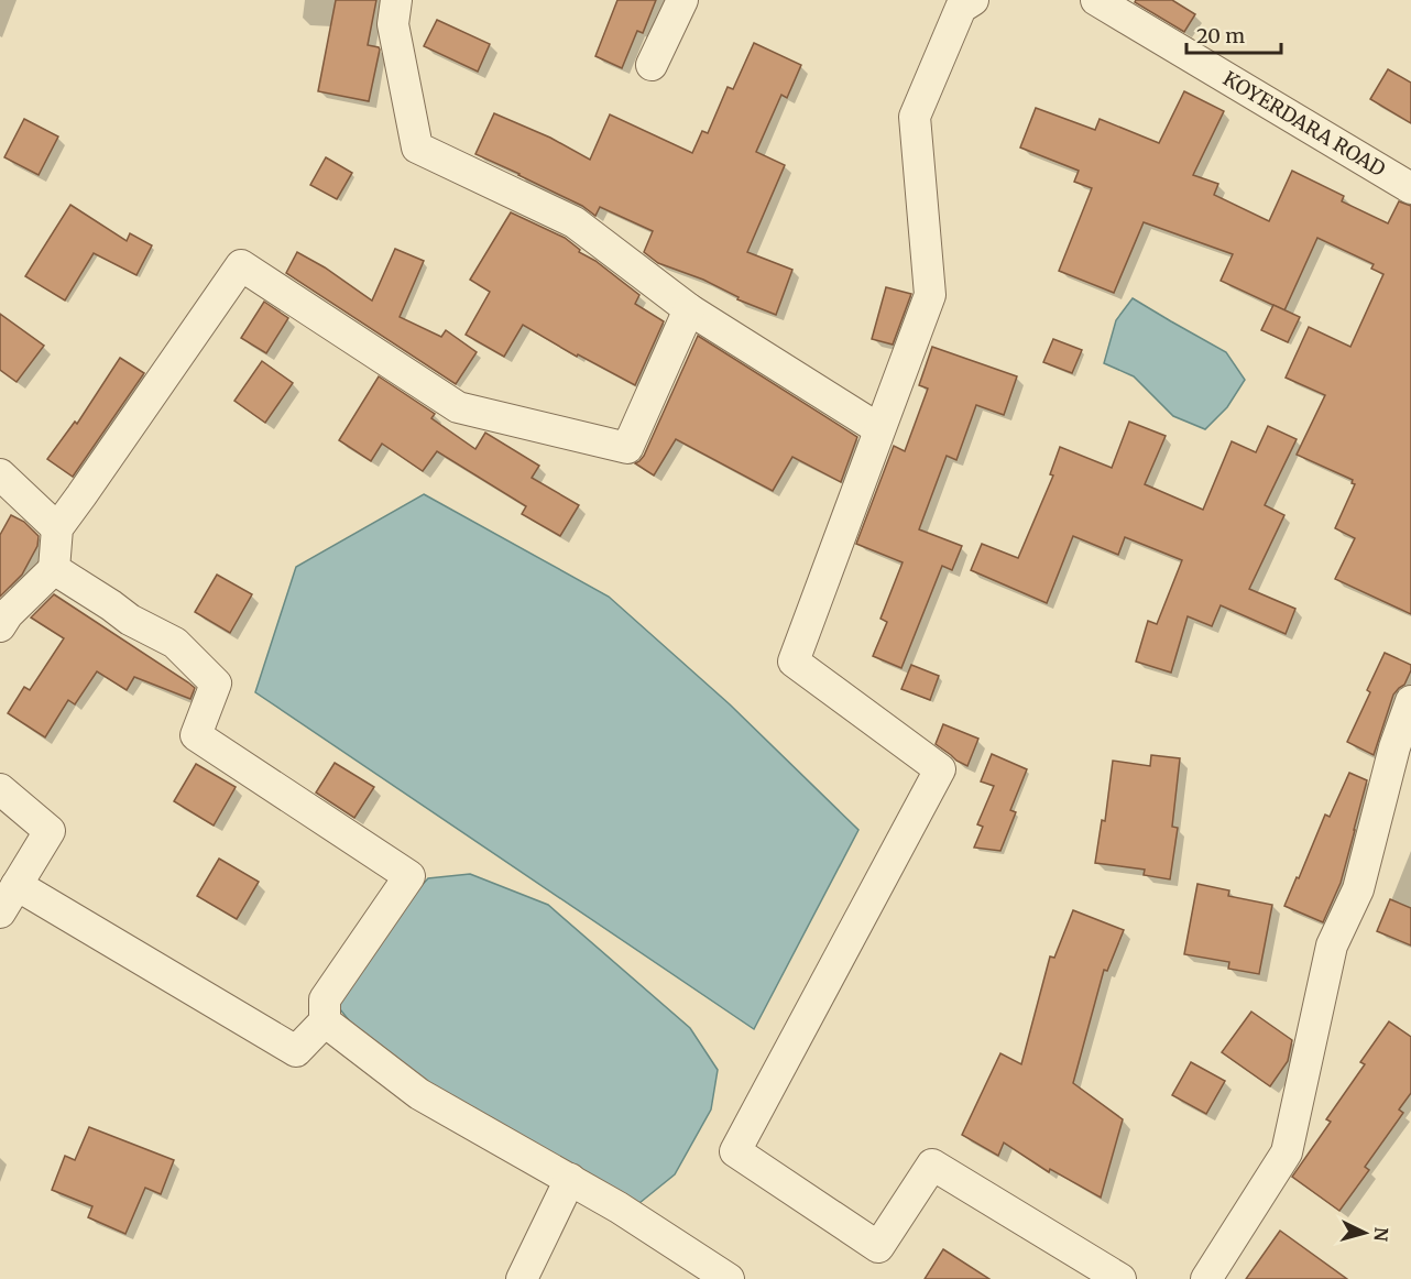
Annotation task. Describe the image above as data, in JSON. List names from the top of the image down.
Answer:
{
  "streets": {
    "street": ["KOYERDARA ROAD"]
  },
  "scale_bar": "20 m",
  "north": "right"
}
